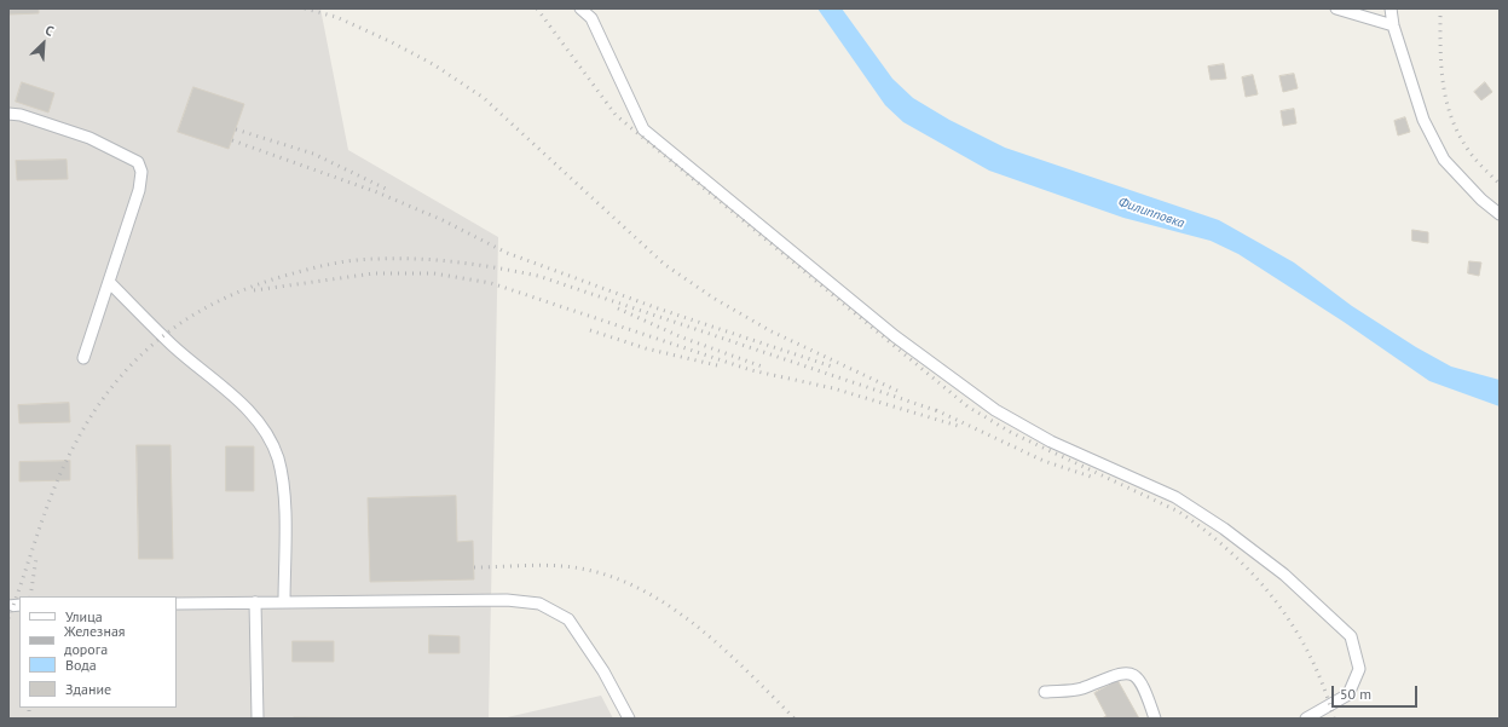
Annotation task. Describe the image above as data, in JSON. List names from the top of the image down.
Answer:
{
  "water": ["Филипповка"],
  "legend": [
    "Улица",
    "Железная дорога",
    "Вода",
    "Здание"
  ],
  "scale_bar": "50 m",
  "north": "top right"
}
